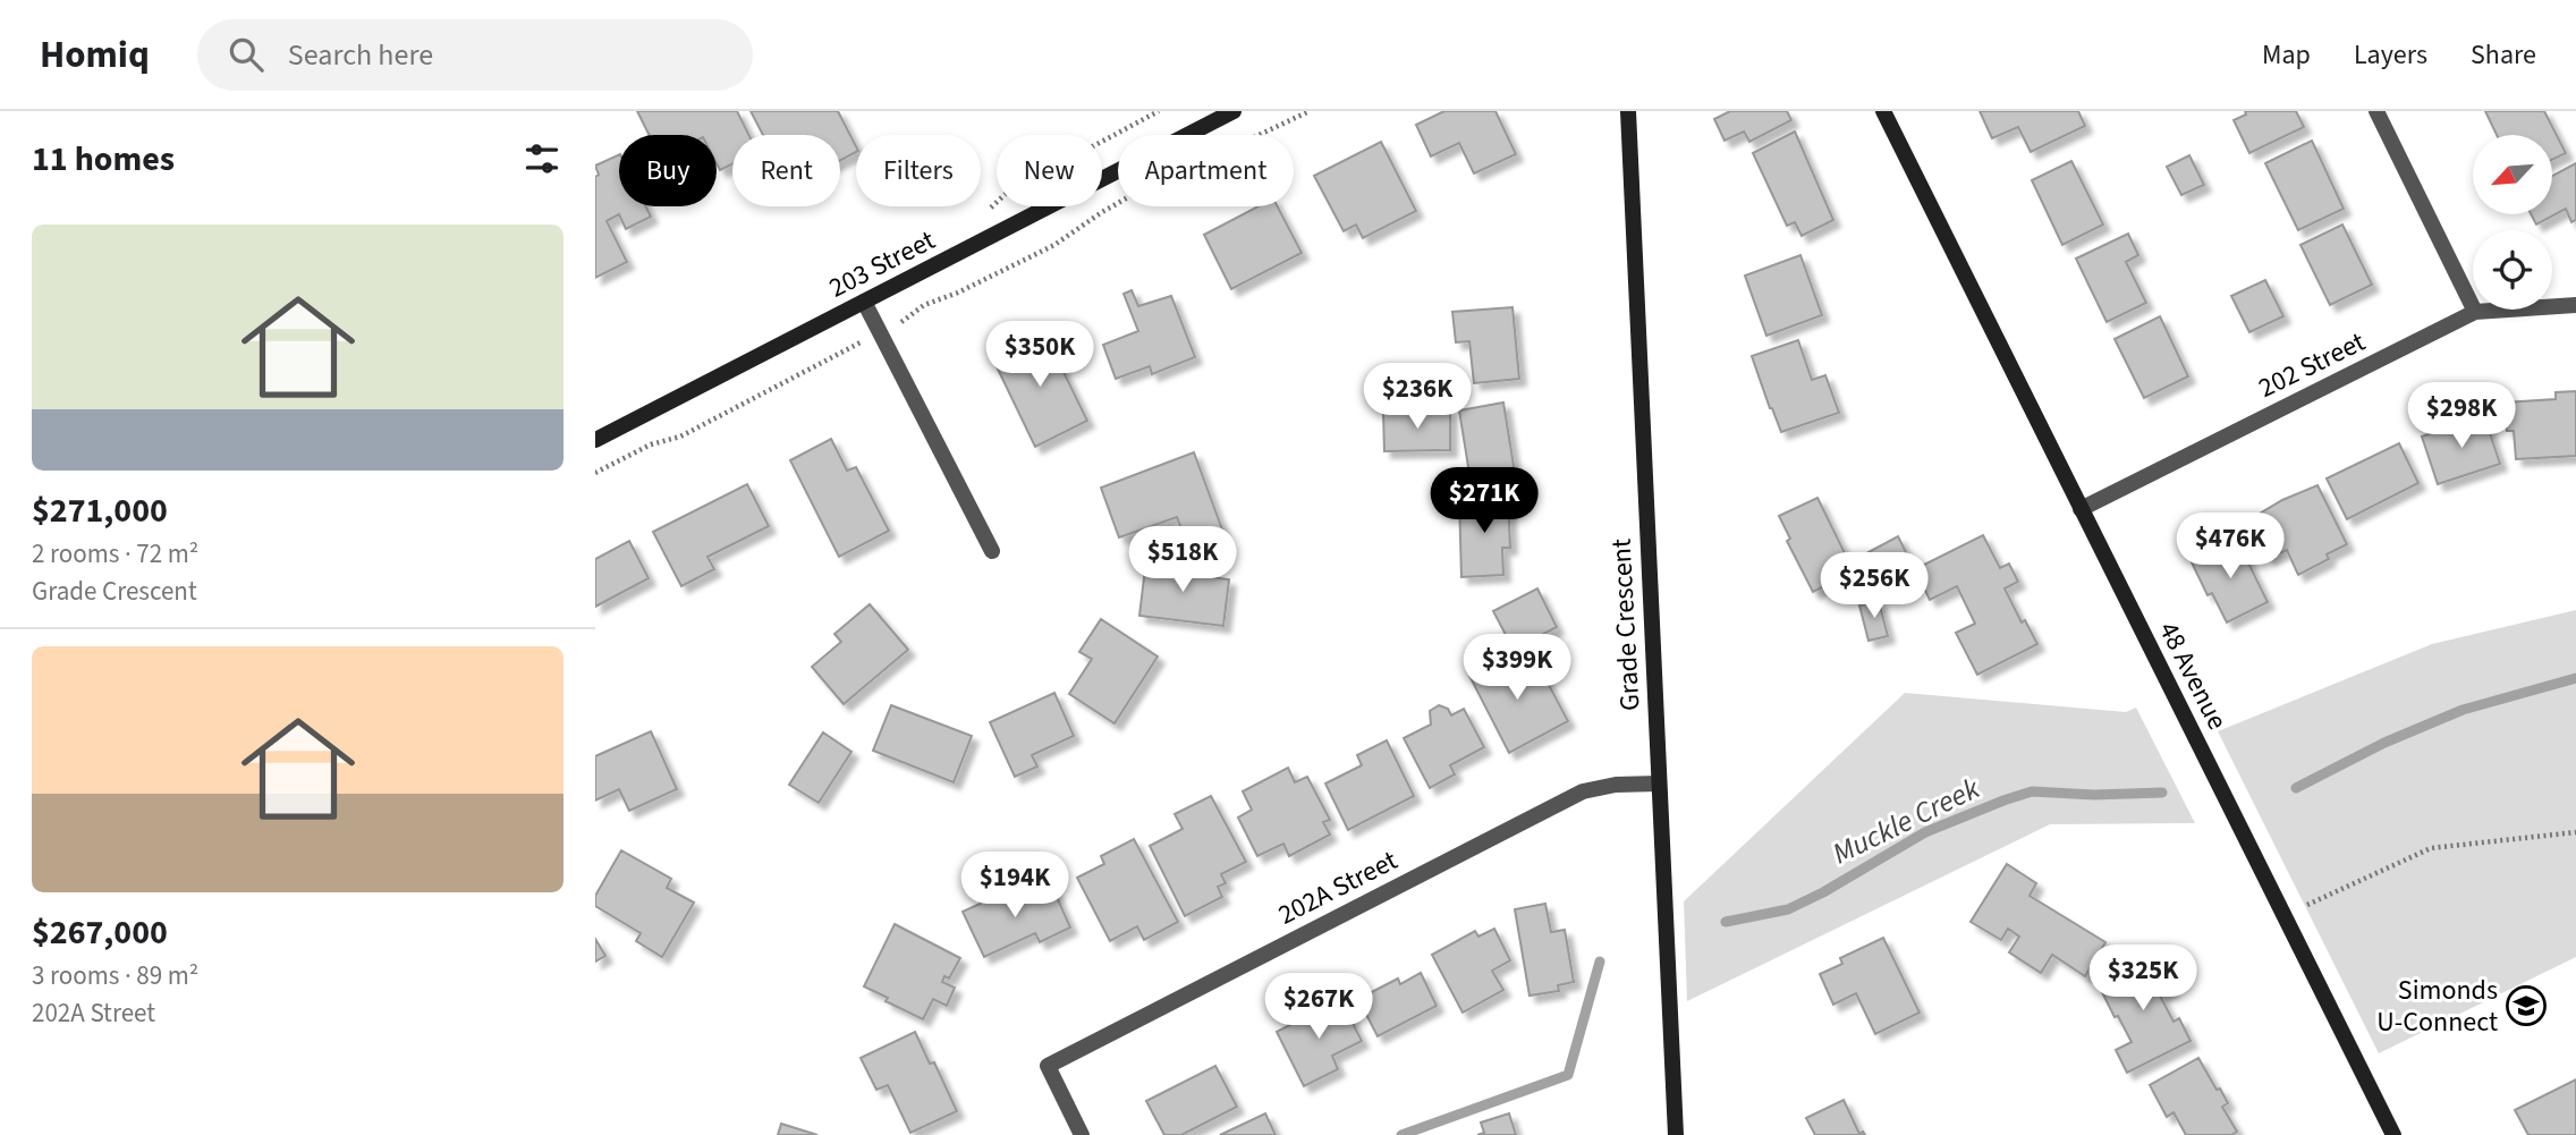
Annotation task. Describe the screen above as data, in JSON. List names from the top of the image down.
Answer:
{
  "streets": {
    "street": [
      "203 Street",
      "202 Street",
      "Grade Crescent",
      "48 Avenue",
      "202A Street"
    ]
  },
  "crossings": [
    ["202 Street", "48 Avenue"],
    ["Grade Crescent", "202A Street"]
  ],
  "water": ["Muckle Creek"],
  "places": {
    "school or university": ["Simonds U-Connect"]
  },
  "north": "bottom left",
  "page": {
    "header": "Homiq",
    "search": "Search here",
    "nav": ["Map", "Layers", "Share"],
    "heading": "11 homes",
    "chip": [
      "Buy",
      "Rent",
      "Filters",
      "New",
      "Apartment"
    ],
    "list": [
      {
        "name": "$271,000",
        "note": "2 rooms · 72 m² · Grade Crescent"
      },
      {
        "name": "$267,000",
        "note": "3 rooms · 89 m² · 202A Street"
      }
    ],
    "price": [
      "$350K",
      "$236K",
      "$298K",
      "$271K",
      "$476K",
      "$518K",
      "$256K",
      "$399K",
      "$194K",
      "$325K",
      "$267K"
    ]
  }
}
